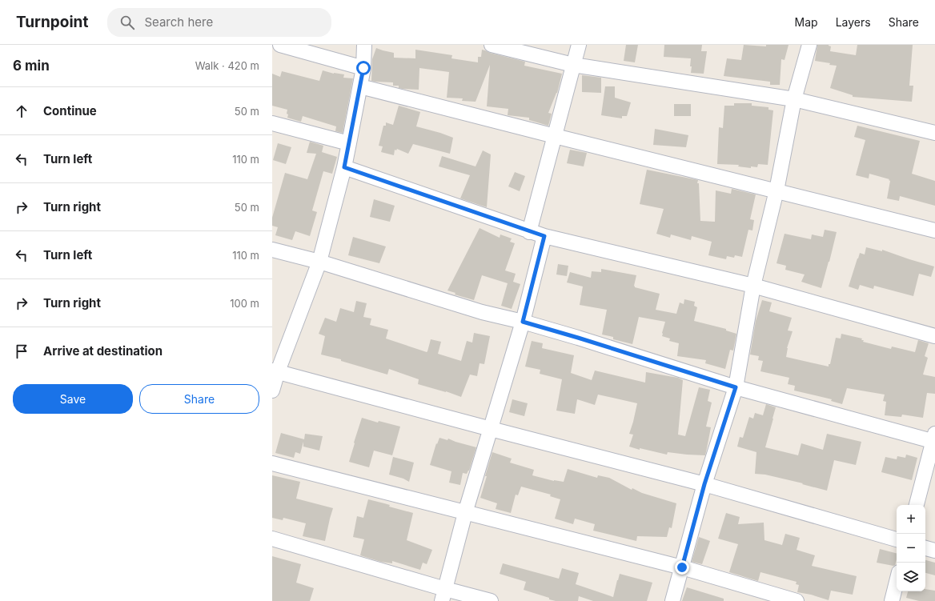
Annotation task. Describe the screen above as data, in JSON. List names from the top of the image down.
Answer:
{
  "page": {
    "header": "Turnpoint",
    "search": "Search here",
    "nav": ["Map", "Layers", "Share"],
    "heading": ["6 min", "Walk · 420 m"],
    "list": [
      ["Continue", "50 m"],
      ["Turn left", "110 m"],
      ["Turn right", "50 m"],
      ["Turn left", "110 m"],
      ["Turn right", "100 m"],
      "Arrive at destination"
    ],
    "buttons": ["Save", "Share"],
    "map_buttons": ["+", "−"]
  }
}
